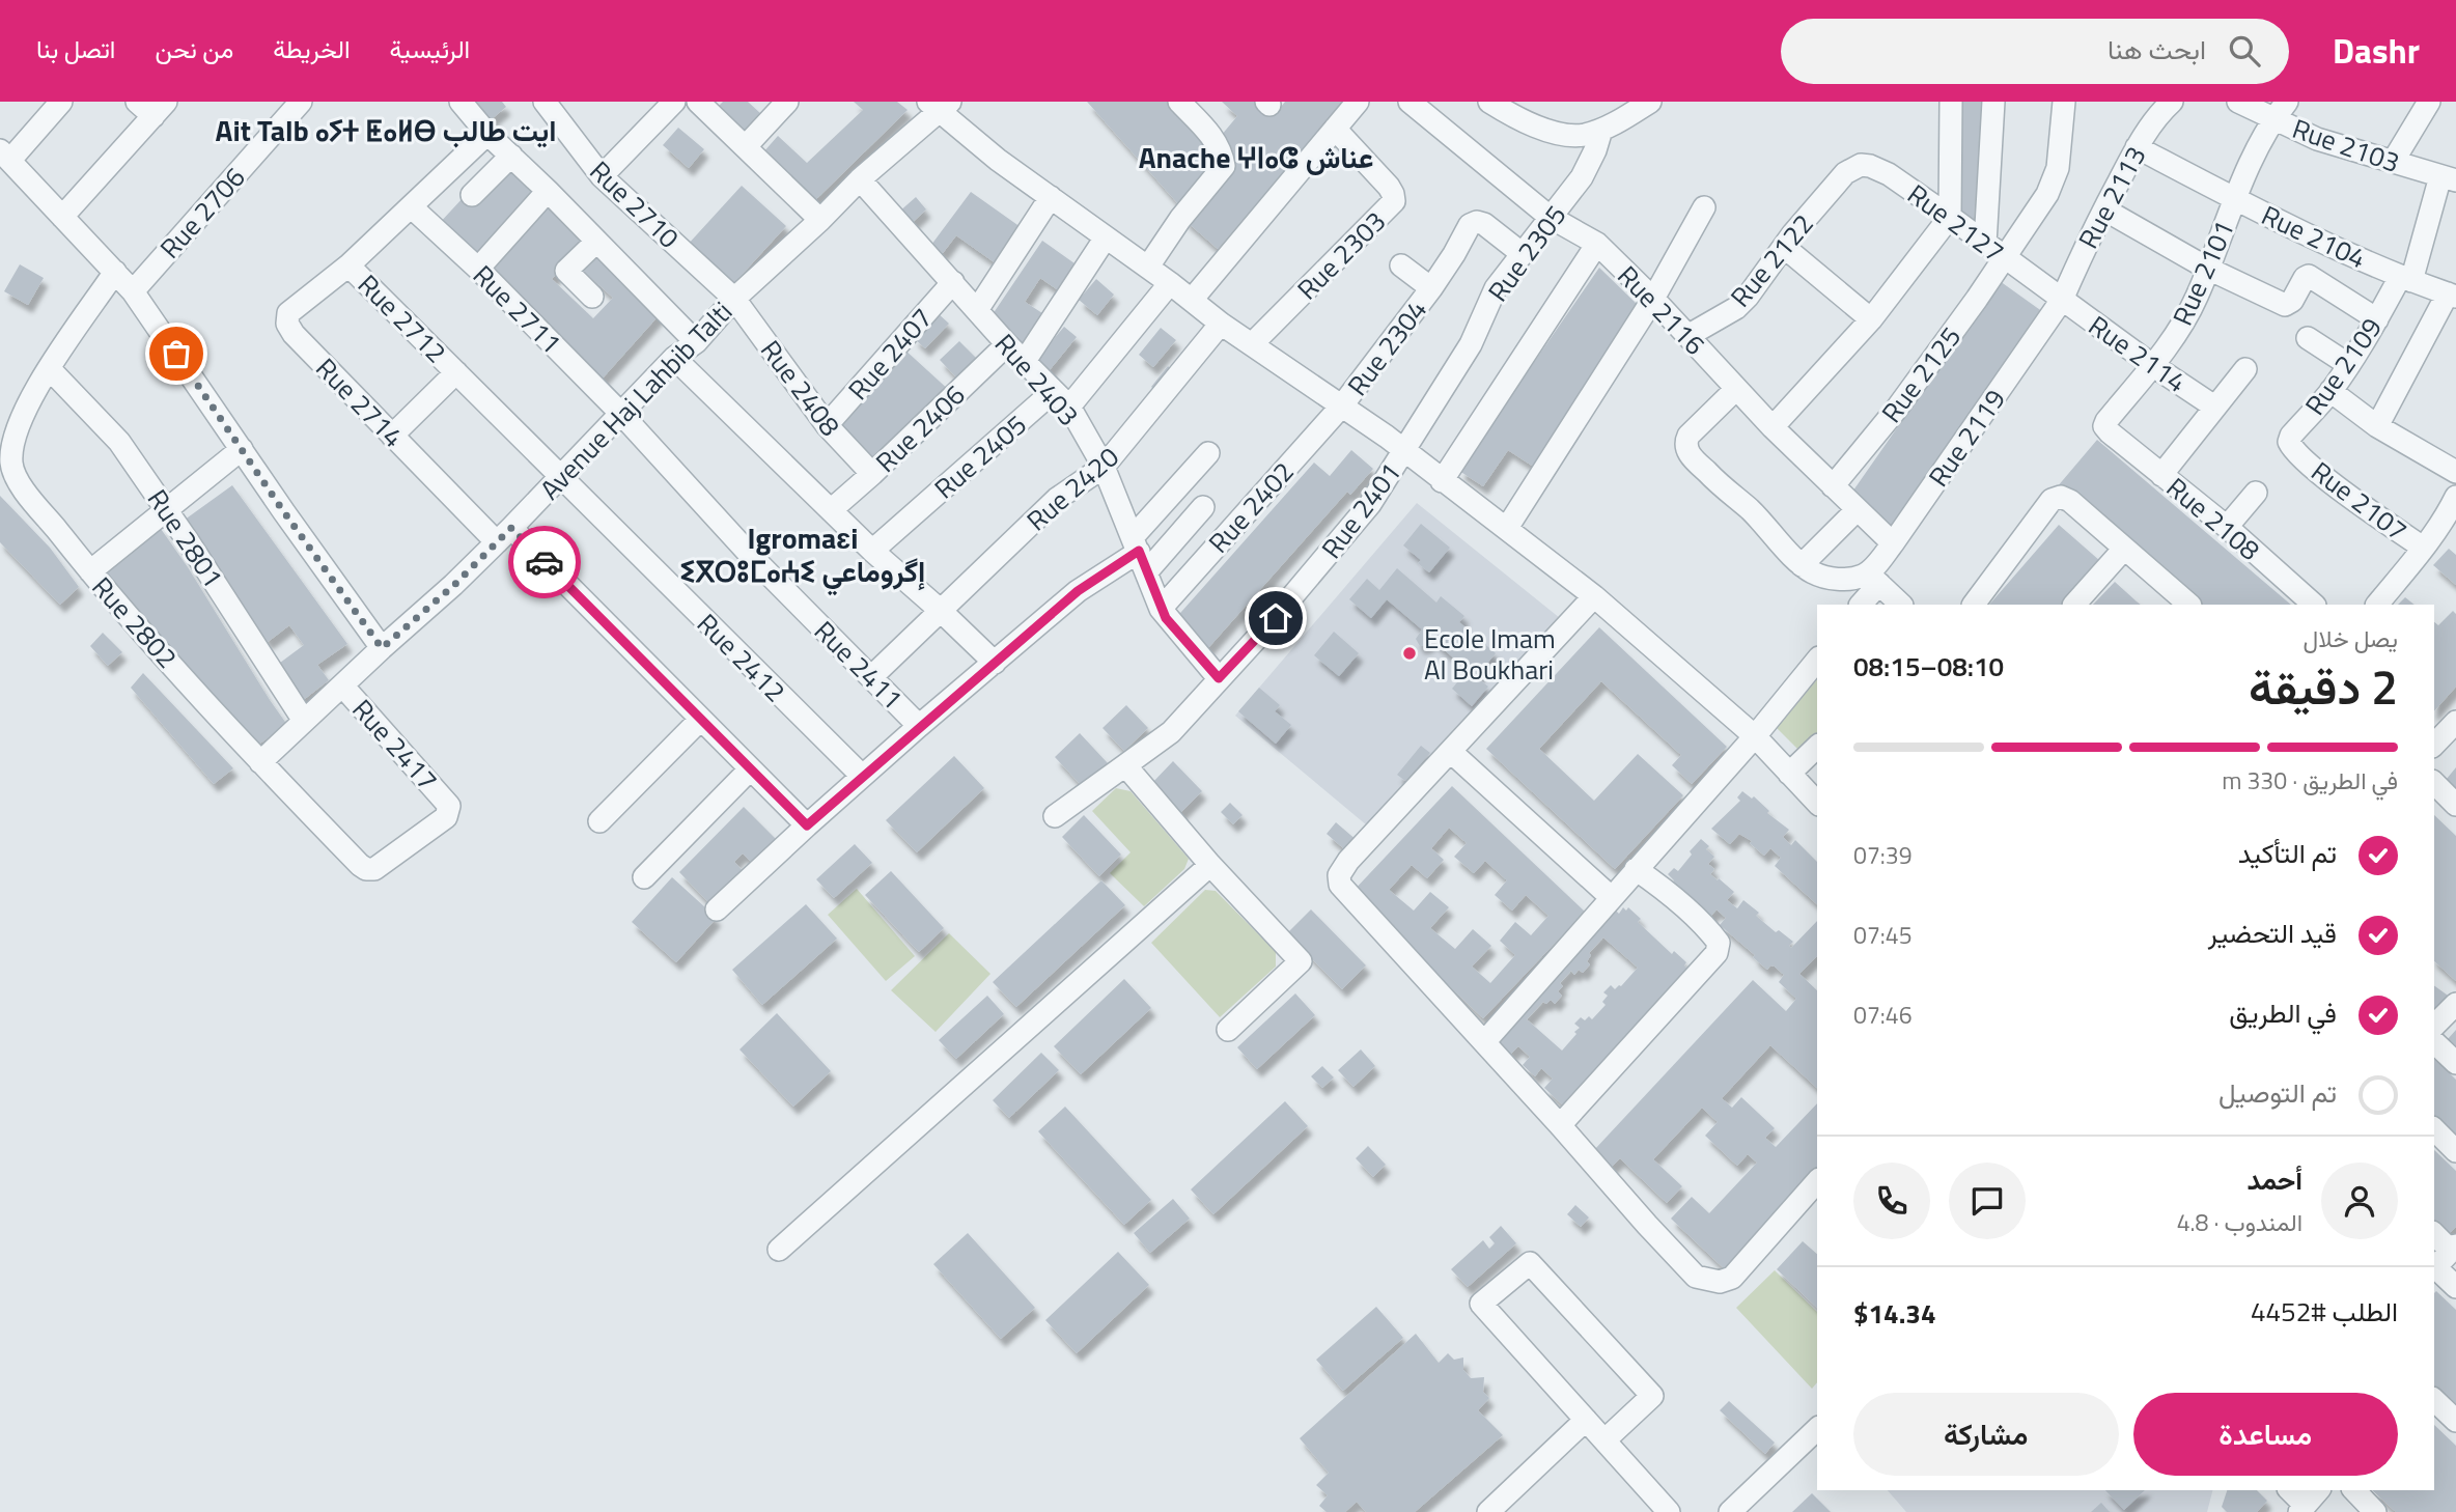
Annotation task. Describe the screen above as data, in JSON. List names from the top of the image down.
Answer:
{
  "streets": {
    "street": [
      "Rue 2103",
      "Rue 2113",
      "Rue 2710",
      "Rue 2706",
      "Rue 2127",
      "Rue 2104",
      "Rue 2305",
      "Rue 2303",
      "Rue 2122",
      "Rue 2101",
      "Rue 2711",
      "Rue 2116",
      "Rue 2712",
      "Rue 2304",
      "Rue 2407",
      "Rue 2114",
      "Rue 2109",
      "Rue 2125",
      "Rue 2403",
      "Rue 2408",
      "Avenue Haj Lahbib Talti",
      "Rue 2714",
      "Rue 2406",
      "Rue 2119",
      "Rue 2405",
      "Rue 2420",
      "Rue 2107",
      "Rue 2402",
      "Rue 2401",
      "Rue 2108",
      "Rue 2801",
      "Rue 2802",
      "Rue 2412",
      "Rue 2411",
      "Rue 2417"
    ]
  },
  "crossings": [
    ["Rue 2103", "Rue 2101"],
    ["Rue 2103", "Rue 2109"],
    ["Rue 2113", "Rue 2127"],
    ["Rue 2113", "Rue 2104"],
    ["Rue 2113", "Rue 2114"],
    ["Rue 2113", "Rue 2119"],
    ["Rue 2710", "Rue 2408"],
    ["Rue 2710", "Avenue Haj Lahbib Talti"],
    ["Rue 2127", "Rue 2122"],
    ["Rue 2127", "Rue 2114"],
    ["Rue 2127", "Rue 2125"],
    ["Rue 2127", "Rue 2119"],
    ["Rue 2104", "Rue 2101"],
    ["Rue 2104", "Rue 2109"],
    ["Rue 2305", "Rue 2116"],
    ["Rue 2305", "Rue 2304"],
    ["Rue 2305", "Rue 2401"],
    ["Rue 2122", "Rue 2116"],
    ["Rue 2101", "Rue 2114"],
    ["Rue 2101", "Rue 2108"],
    ["Rue 2711", "Rue 2712"],
    ["Rue 2711", "Avenue Haj Lahbib Talti"],
    ["Rue 2711", "Rue 2411"],
    ["Rue 2116", "Rue 2125"],
    ["Rue 2116", "Rue 2119"],
    ["Rue 2712", "Avenue Haj Lahbib Talti"],
    ["Rue 2712", "Rue 2714"],
    ["Rue 2712", "Rue 2412"],
    ["Rue 2304", "Rue 2402"],
    ["Rue 2407", "Rue 2403"],
    ["Rue 2407", "Rue 2408"],
    ["Rue 2114", "Rue 2119"],
    ["Rue 2109", "Rue 2107"],
    ["Rue 2403", "Avenue Haj Lahbib Talti"],
    ["Rue 2403", "Rue 2406"],
    ["Rue 2403", "Rue 2405"],
    ["Rue 2403", "Rue 2420"],
    ["Rue 2403", "Rue 2402"],
    ["Rue 2403", "Rue 2401"],
    ["Rue 2408", "Avenue Haj Lahbib Talti"],
    ["Rue 2408", "Rue 2406"],
    ["Avenue Haj Lahbib Talti", "Rue 2714"],
    ["Avenue Haj Lahbib Talti", "Rue 2801"],
    ["Avenue Haj Lahbib Talti", "Rue 2802"],
    ["Avenue Haj Lahbib Talti", "Rue 2412"],
    ["Avenue Haj Lahbib Talti", "Rue 2411"],
    ["Avenue Haj Lahbib Talti", "Rue 2417"],
    ["Rue 2420", "Rue 2411"],
    ["Rue 2801", "Rue 2802"],
    ["Rue 2802", "Rue 2417"]
  ],
  "districts": ["Ait Talb ⴰⵢⵜ ⵟⴰⵍⴱ ايت طالب", "Anache ⵖⵏⴰⵛ عناش", "Igromaɛi ⵉⴳⵔⵓⵎⴰⵄⵉ إگروماعي"],
  "places": ["Ecole Imam Al Boukhari"],
  "page": {
    "header": "Dashr",
    "search": "ابحث هنا",
    "nav": [
      "الرئيسية",
      "الخريطة",
      "من نحن",
      "اتصل بنا"
    ],
    "heading": ["2 دقيقة", "يصل خلال", "08:10–08:15"],
    "panel": [
      "أحمد",
      "المندوب · 4.8",
      "الطلب #4452",
      "$14.34"
    ],
    "bar": "في الطريق · 330 m",
    "list": [
      ["تم التأكيد", "07:39"],
      ["قيد التحضير", "07:45"],
      ["في الطريق", "07:46"],
      "تم التوصيل"
    ],
    "buttons": ["مساعدة", "مشاركة"]
  }
}
